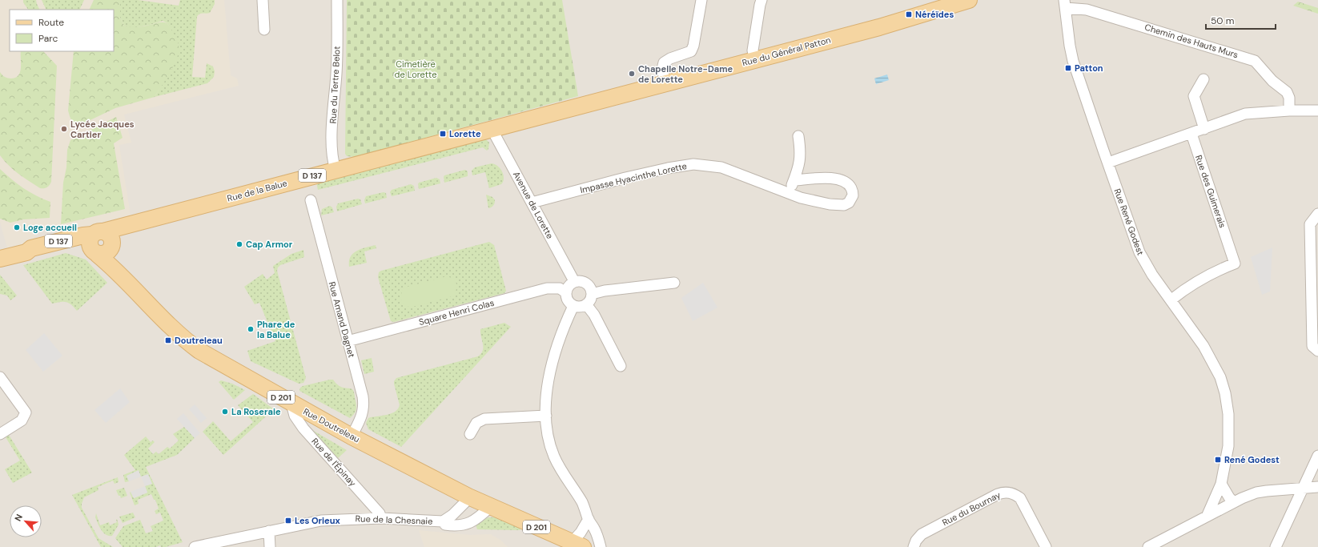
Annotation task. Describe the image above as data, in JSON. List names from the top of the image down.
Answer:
{
  "streets": {
    "main road": [
      "Rue du Général Patton",
      "D 137",
      "Rue de la Balue",
      "D 201",
      "Rue Doutreleau"
    ],
    "street": [
      "Chemin des Hauts Murs",
      "Rue du Tertre Belot",
      "Impasse Hyacinthe Lorette",
      "Rue des Guimerais",
      "Avenue de Lorette",
      "Rue René Godest",
      "Square Henri Colas",
      "Rue Amand Dagnet",
      "Rue de l'Épinay",
      "Rue du Bournay",
      "Rue de la Chesnaie"
    ]
  },
  "crossings": [
    ["Chemin des Hauts Murs", "Rue René Godest"],
    ["Rue du Général Patton", "Rue de la Balue"],
    ["Rue du Général Patton", "Avenue de Lorette"],
    ["Rue du Tertre Belot", "Rue de la Balue"],
    ["Impasse Hyacinthe Lorette", "Avenue de Lorette"],
    ["Rue de la Balue", "Avenue de Lorette"],
    ["Rue de la Balue", "Rue Doutreleau"],
    ["Rue des Guimerais", "Rue René Godest"],
    ["Avenue de Lorette", "Square Henri Colas"],
    ["Square Henri Colas", "Rue Amand Dagnet"],
    ["Rue Amand Dagnet", "Rue Doutreleau"],
    ["D 201", "Rue Doutreleau"],
    ["D 201", "Rue de la Chesnaie"],
    ["Rue Doutreleau", "Rue de l'Épinay"],
    ["Rue Doutreleau", "Rue de la Chesnaie"],
    ["Rue de l'Épinay", "Rue de la Chesnaie"]
  ],
  "parks": ["Cimetière de Lorette"],
  "places": {
    "transit": [
      "Néréïdes",
      "Patton",
      "Lorette",
      "Doutreleau",
      "René Godest",
      "Les Orieux"
    ],
    "other": [
      "Chapelle Notre-Dame de Lorette",
      "Lycée Jacques Cartier",
      "Loge accueil",
      "Cap Armor",
      "Phare de la Balue",
      "La Roseraie"
    ]
  },
  "legend": ["Route", "Parc"],
  "scale_bar": "50 m",
  "north": "top left"
}
